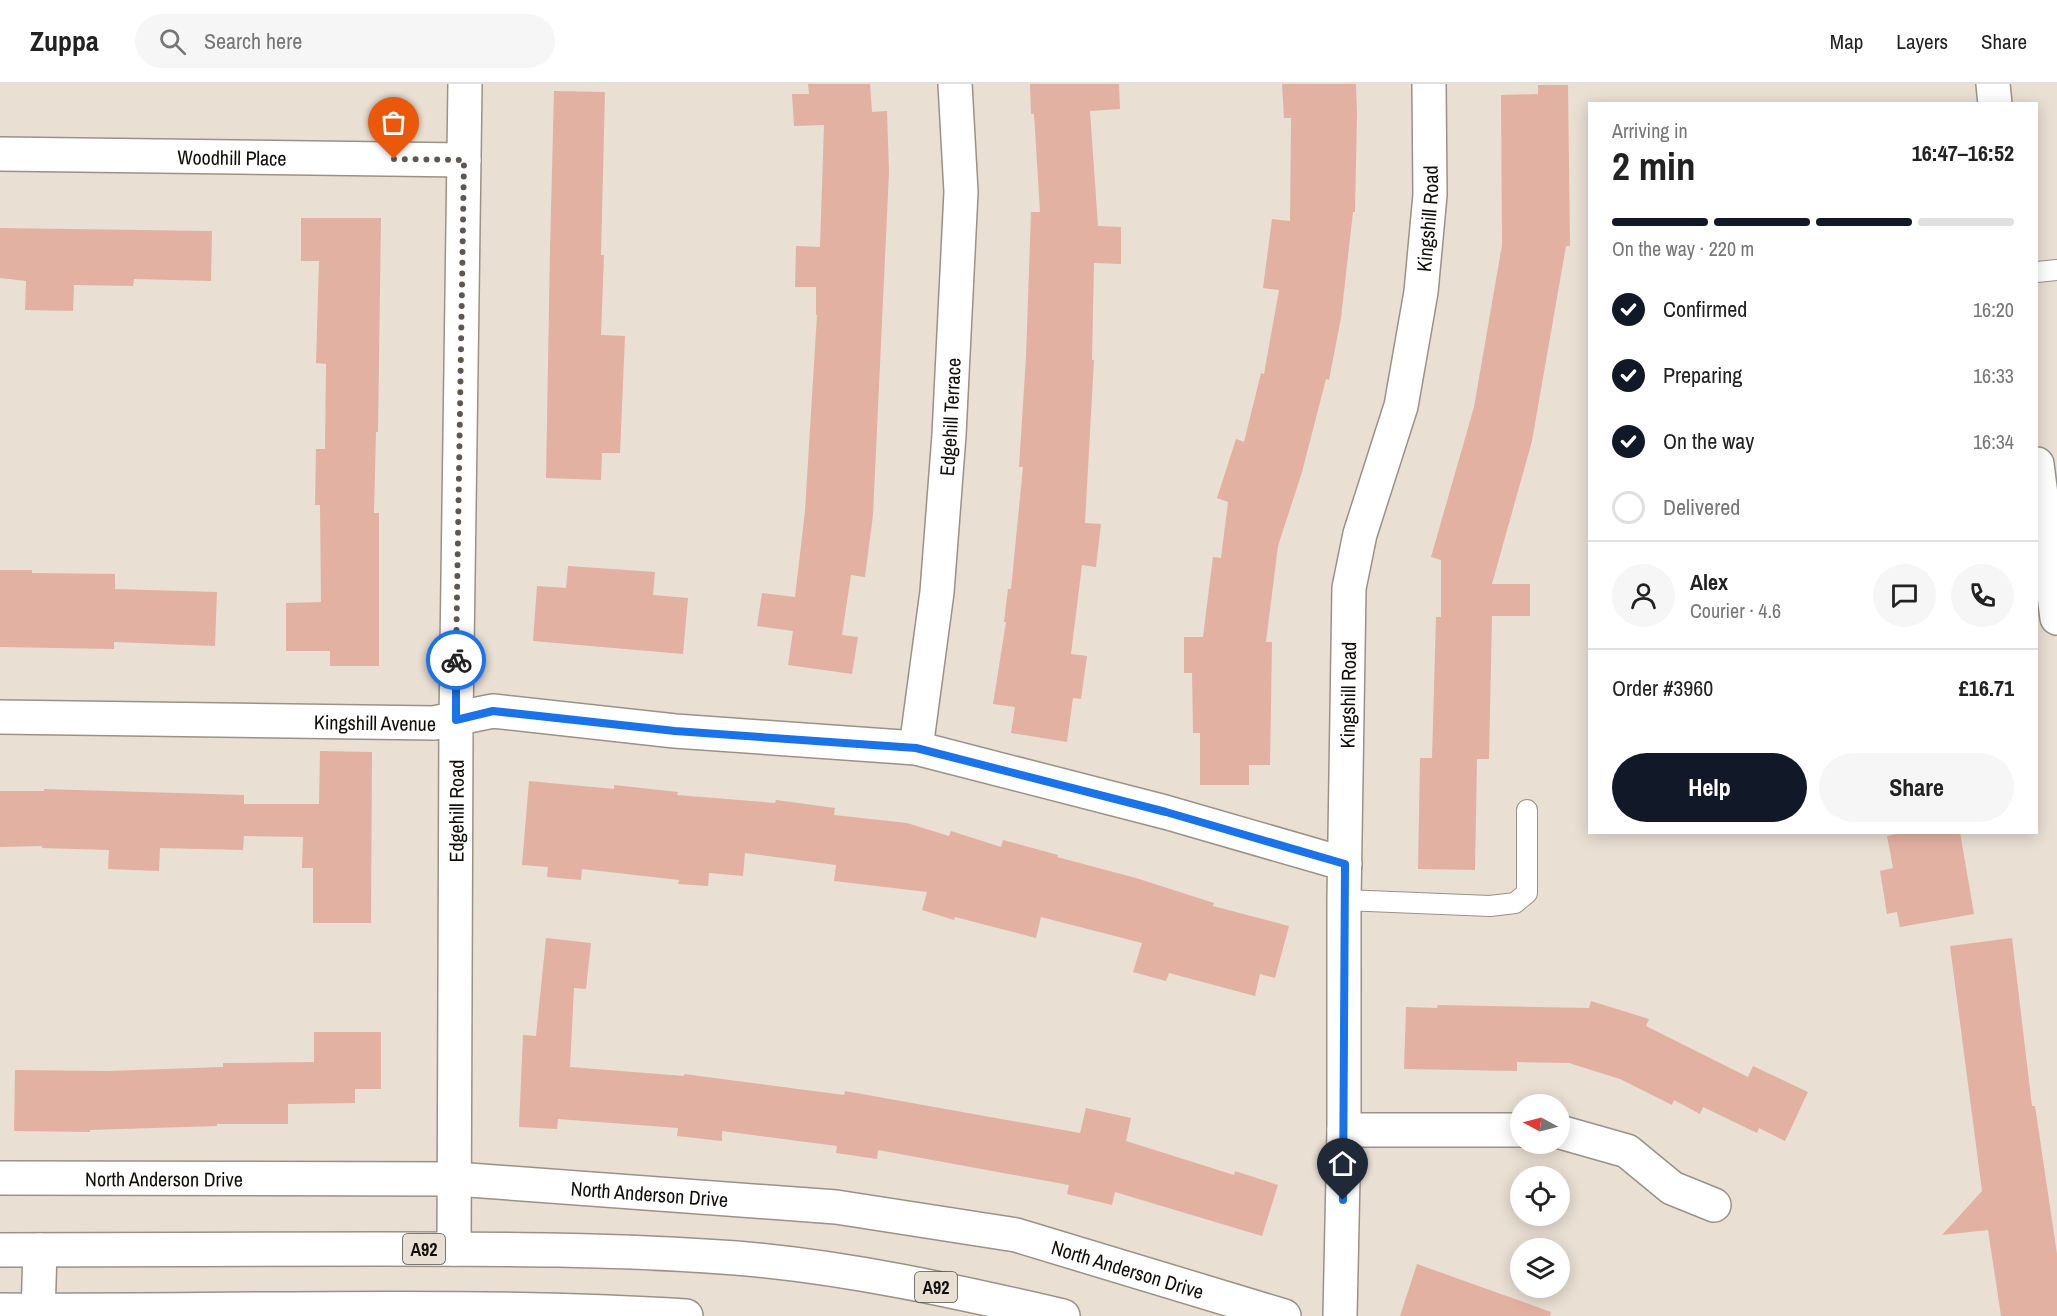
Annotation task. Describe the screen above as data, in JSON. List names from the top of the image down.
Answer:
{
  "streets": {
    "street": [
      "Woodhill Place",
      "Kingshill Road",
      "Edgehill Terrace",
      "Kingshill Avenue",
      "Edgehill Road",
      "North Anderson Drive",
      "A92"
    ]
  },
  "crossings": [
    ["Woodhill Place", "Edgehill Road"],
    ["Kingshill Road", "Kingshill Avenue"],
    ["Edgehill Terrace", "Kingshill Avenue"],
    ["Kingshill Avenue", "Edgehill Road"],
    ["Edgehill Road", "North Anderson Drive"],
    ["Edgehill Road", "A92"]
  ],
  "north": "left",
  "page": {
    "header": "Zuppa",
    "search": "Search here",
    "nav": ["Map", "Layers", "Share"],
    "heading": ["2 min", "Arriving in", "16:47–16:52"],
    "panel": [
      "Alex",
      "Courier · 4.6",
      "Order #3960",
      "£16.71"
    ],
    "bar": "On the way · 220 m",
    "list": [
      ["Confirmed", "16:20"],
      ["Preparing", "16:33"],
      ["On the way", "16:34"],
      "Delivered"
    ],
    "buttons": ["Help", "Share"]
  }
}
